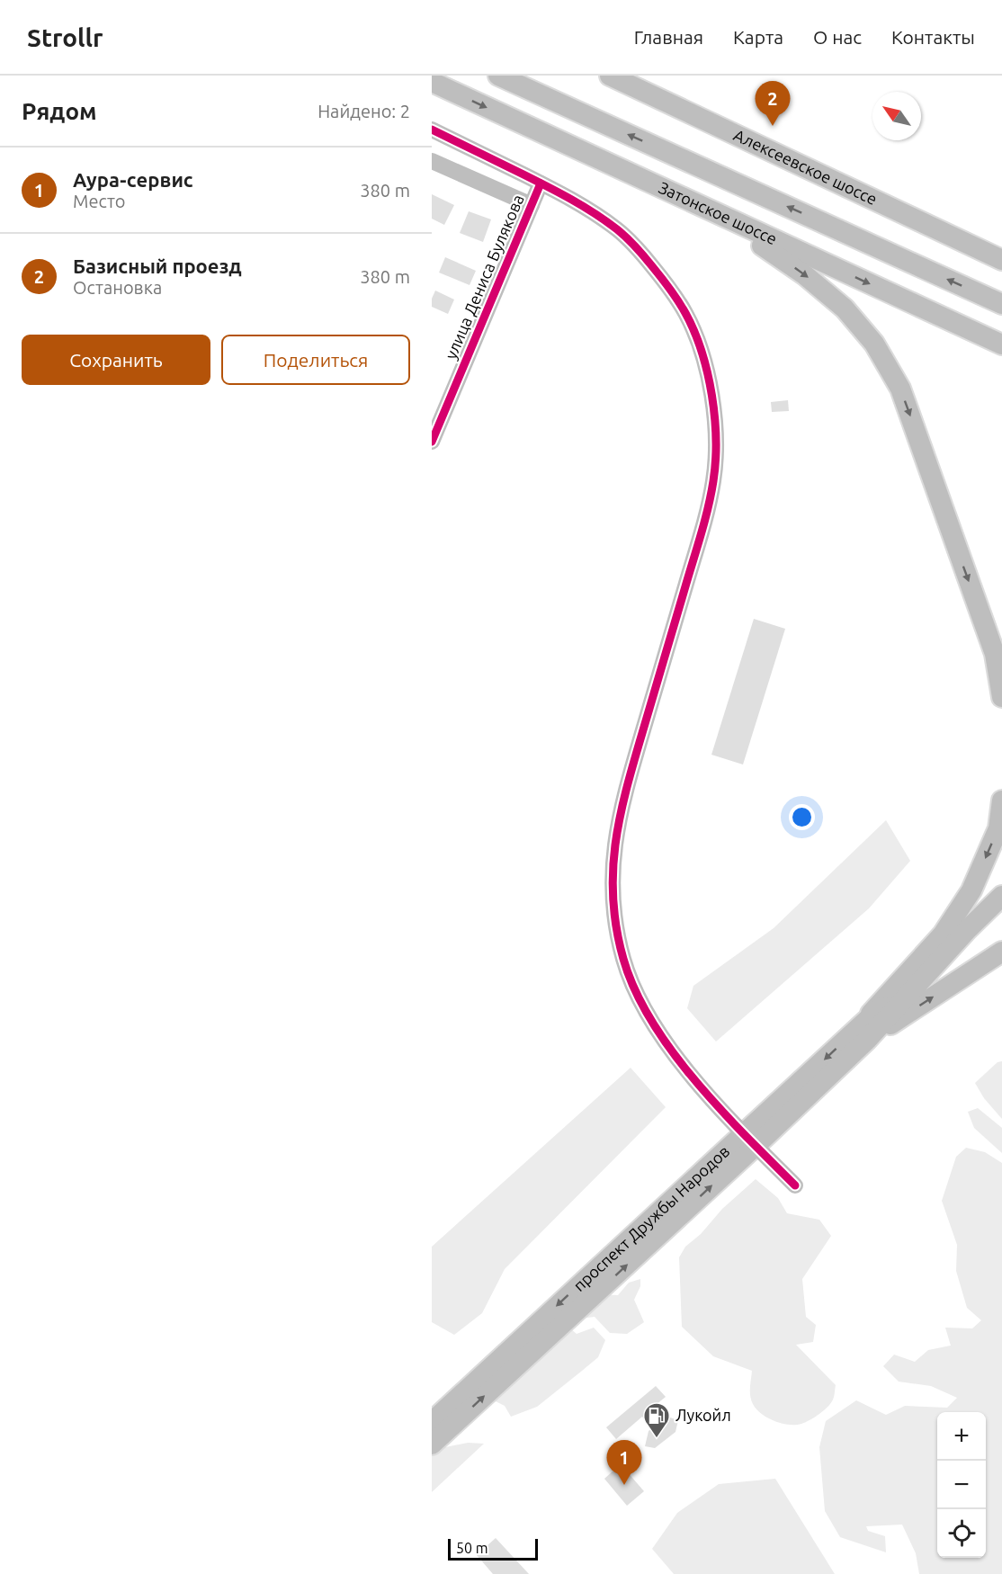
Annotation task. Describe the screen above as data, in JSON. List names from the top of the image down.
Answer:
{
  "streets": {
    "main road": ["Алексеевское шоссе", "Затонское шоссе", "проспект Дружбы Народов"],
    "street": ["улица Дениса Булякова"]
  },
  "places": {
    "fuel station": ["Лукойл"]
  },
  "scale_bar": "50 m",
  "north": "top left",
  "page": {
    "header": "Strollr",
    "nav": [
      "Главная",
      "Карта",
      "О нас",
      "Контакты"
    ],
    "heading": ["Рядом", "Найдено: 2"],
    "pins": ["2", "1"],
    "list": [
      {
        "mark": "1",
        "name": "Аура-сервис",
        "note": "Место",
        "value": "380 m"
      },
      {
        "mark": "2",
        "name": "Базисный проезд",
        "note": "Остановка",
        "value": "380 m"
      }
    ],
    "buttons": ["Сохранить", "Поделиться"],
    "map_buttons": ["+", "−"],
    "scale": "50 m"
  }
}
